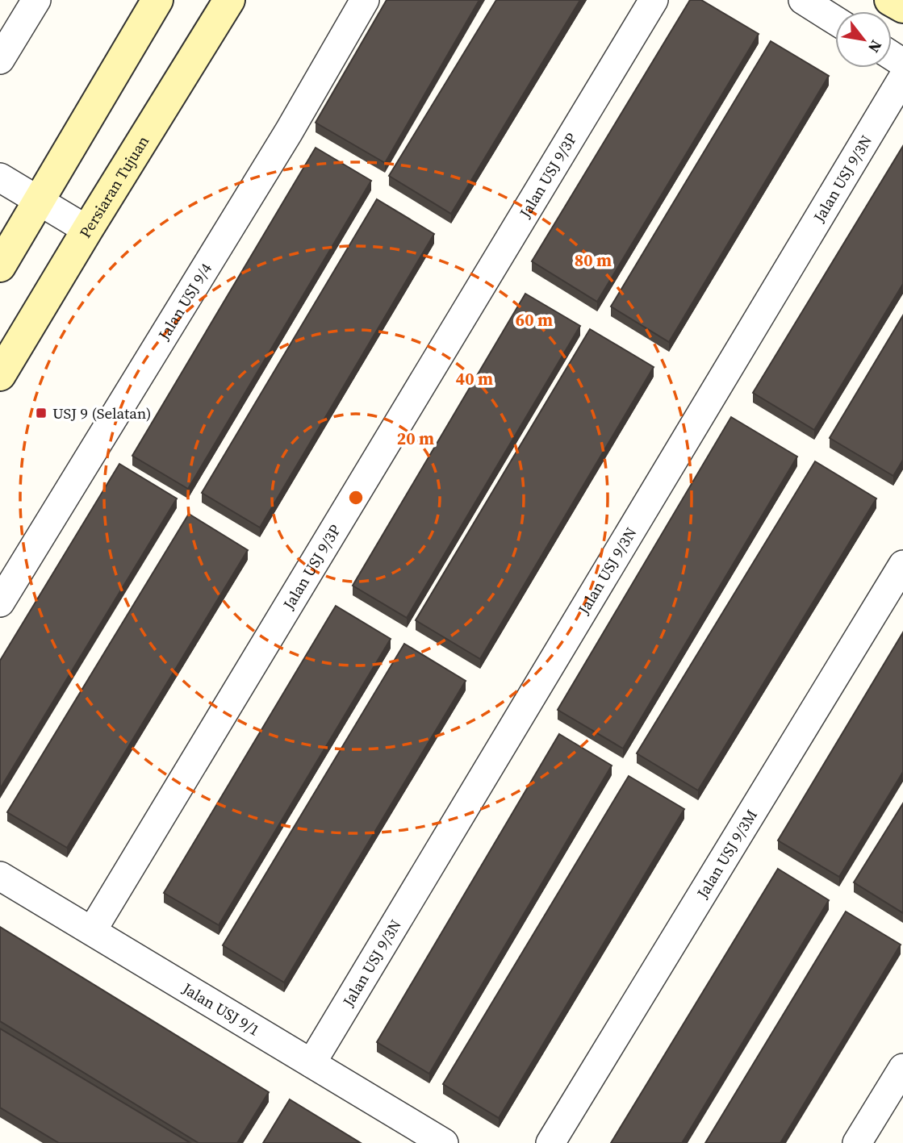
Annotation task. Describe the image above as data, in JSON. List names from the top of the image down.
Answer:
{
  "streets": {
    "main road": ["Persiaran Tujuan"],
    "street": [
      "Jalan USJ 9/3P",
      "Jalan USJ 9/3N",
      "Jalan USJ 9/4",
      "Jalan USJ 9/3M",
      "Jalan USJ 9/1"
    ]
  },
  "crossings": [
    ["Jalan USJ 9/3P", "Jalan USJ 9/1"],
    ["Jalan USJ 9/3N", "Jalan USJ 9/1"]
  ],
  "places": {
    "transit": ["USJ 9 (Selatan)"]
  },
  "north": "bottom right",
  "rings": [
    "80 m",
    "60 m",
    "40 m",
    "20 m"
  ]
}
